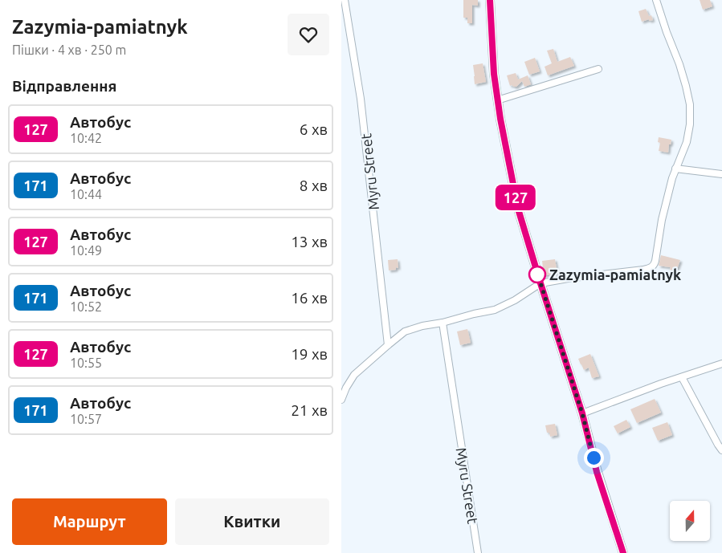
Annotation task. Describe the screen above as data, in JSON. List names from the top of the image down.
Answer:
{
  "streets": {
    "street": ["Myru Street"]
  },
  "places": ["Zazymia-pamiatnyk"],
  "lines": ["bus line 127"],
  "north": "top",
  "page": {
    "heading": [
      ["Zazymia-pamiatnyk", "Пішки · 4 хв · 250 m"],
      "Відправлення"
    ],
    "on_map": "127",
    "list": [
      {
        "mark": "127",
        "name": "Автобус",
        "note": "10:42",
        "value": "6 хв"
      },
      {
        "mark": "171",
        "name": "Автобус",
        "note": "10:44",
        "value": "8 хв"
      },
      {
        "mark": "127",
        "name": "Автобус",
        "note": "10:49",
        "value": "13 хв"
      },
      {
        "mark": "171",
        "name": "Автобус",
        "note": "10:52",
        "value": "16 хв"
      },
      {
        "mark": "127",
        "name": "Автобус",
        "note": "10:55",
        "value": "19 хв"
      },
      {
        "mark": "171",
        "name": "Автобус",
        "note": "10:57",
        "value": "21 хв"
      }
    ],
    "buttons": ["Маршрут", "Квитки"]
  }
}
